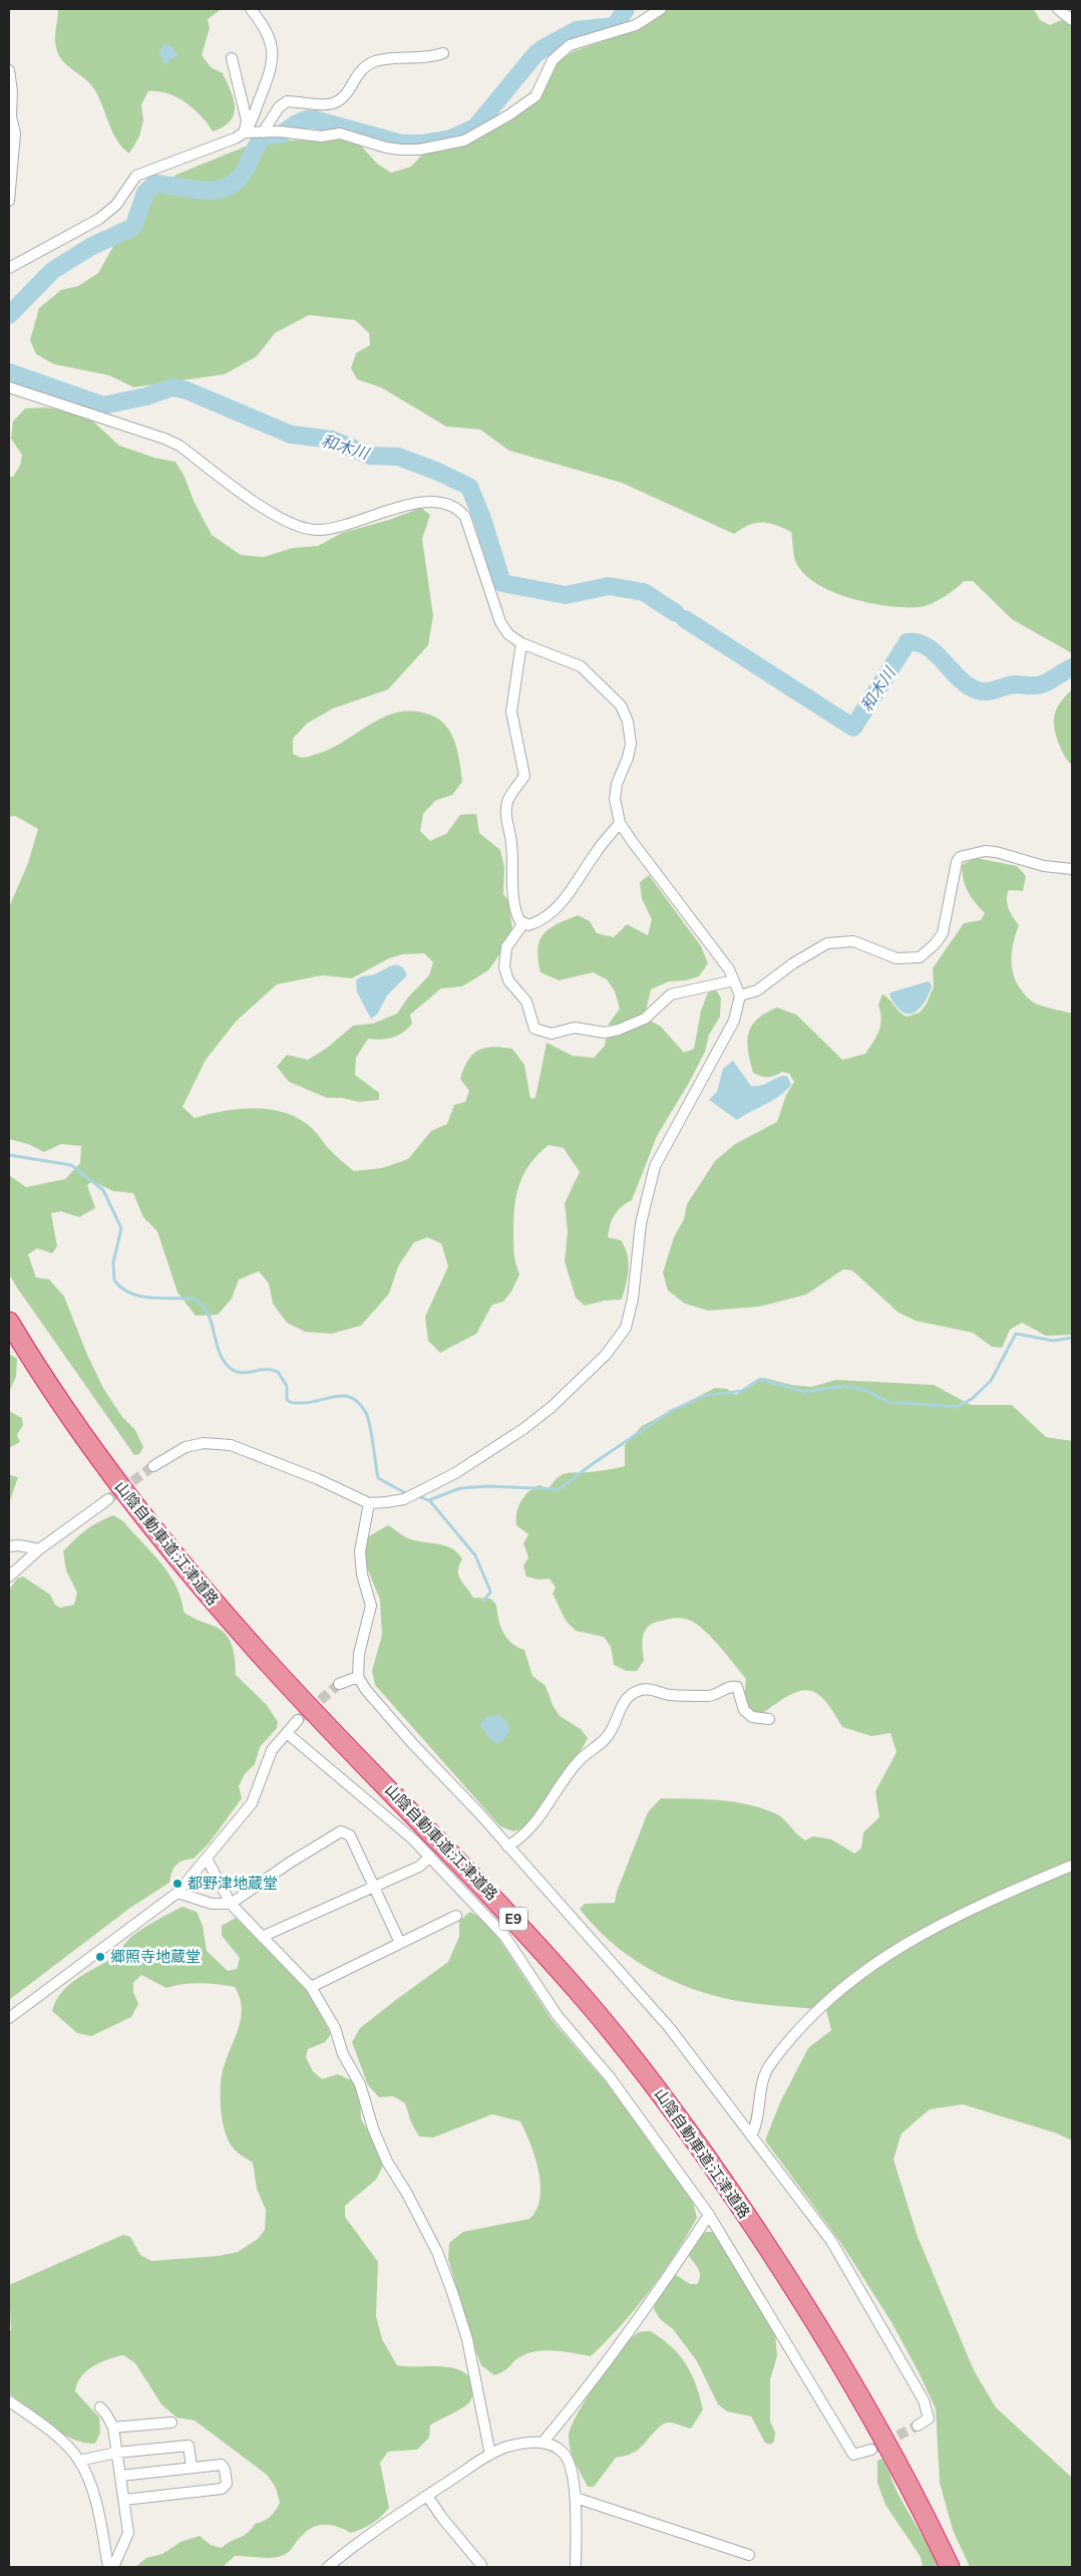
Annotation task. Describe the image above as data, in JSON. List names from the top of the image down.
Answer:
{
  "streets": {
    "highway": ["山陰自動車道;江津道路", "E9"]
  },
  "water": ["和木川"],
  "places": ["都野津地蔵堂", "郷照寺地蔵堂"]
}
